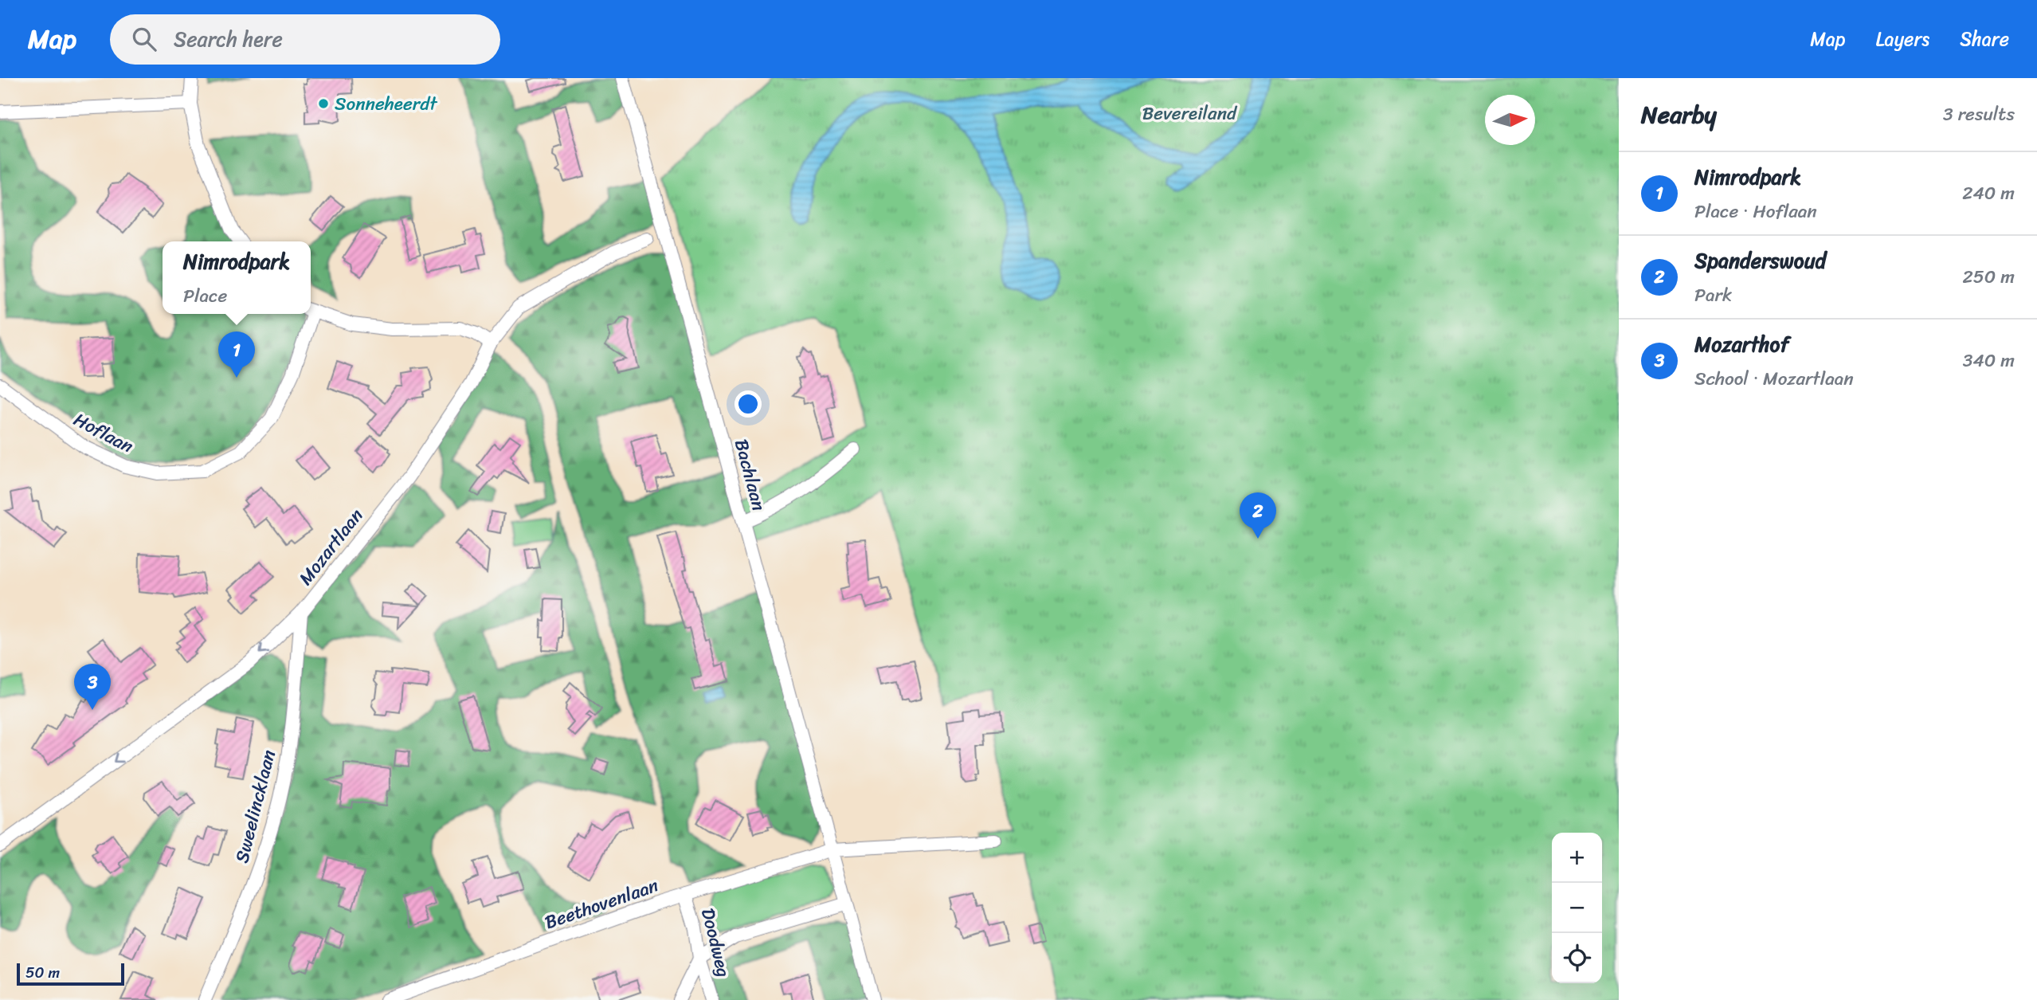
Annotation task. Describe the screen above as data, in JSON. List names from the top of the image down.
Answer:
{
  "streets": {
    "street": [
      "Hoflaan",
      "Bachlaan",
      "Mozartlaan",
      "Sweelincklaan",
      "Beethovenlaan",
      "Doodweg"
    ]
  },
  "crossings": [
    ["Bachlaan", "Beethovenlaan"],
    ["Mozartlaan", "Sweelincklaan"],
    ["Beethovenlaan", "Doodweg"]
  ],
  "one_way": ["Mozartlaan"],
  "parks": ["Bevereiland"],
  "places": ["Sonneheerdt"],
  "scale_bar": "50 m",
  "north": "right",
  "page": {
    "header": "Map",
    "search": "Search here",
    "nav": ["Map", "Layers", "Share"],
    "heading": ["Nearby", "3 results"],
    "list": [
      {
        "mark": "1",
        "name": "Nimrodpark",
        "note": "Place · Hoflaan",
        "value": "240 m"
      },
      {
        "mark": "2",
        "name": "Spanderswoud",
        "note": "Park",
        "value": "250 m"
      },
      {
        "mark": "3",
        "name": "Mozarthof",
        "note": "School · Mozartlaan",
        "value": "340 m"
      }
    ],
    "popup": ["Nimrodpark", "Place"],
    "pins": ["1", "2", "3"],
    "map_buttons": ["+", "−"],
    "scale": "50 m"
  }
}
